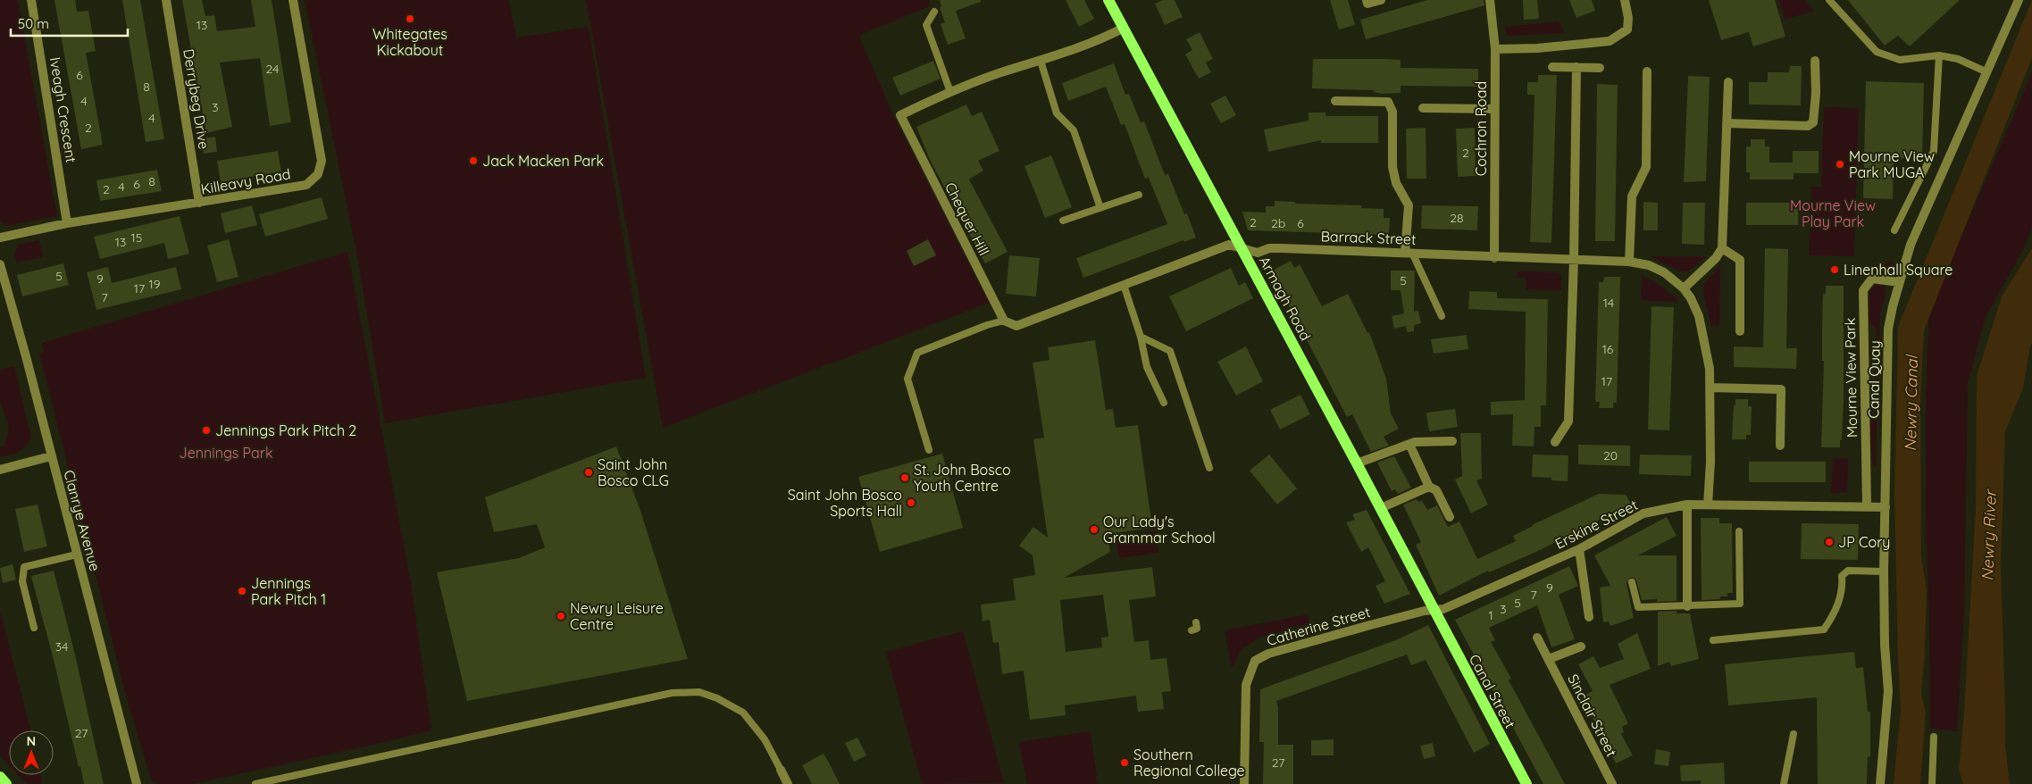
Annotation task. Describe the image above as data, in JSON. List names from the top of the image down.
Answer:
{
  "streets": {
    "main road": ["Armagh Road", "Canal Street"],
    "street": [
      "Derrybeg Drive",
      "Iveagh Crescent",
      "Cochron Road",
      "Killeavy Road",
      "Chequer Hill",
      "Barrack Street",
      "Mourne View Park",
      "Canal Quay",
      "Clanrye Avenue",
      "Erskine Street",
      "Catherine Street",
      "Sinclair Street"
    ]
  },
  "crossings": [
    ["Derrybeg Drive", "Killeavy Road"],
    ["Iveagh Crescent", "Killeavy Road"],
    ["Cochron Road", "Barrack Street"],
    ["Chequer Hill", "Armagh Road"],
    ["Barrack Street", "Armagh Road"],
    ["Armagh Road", "Erskine Street"],
    ["Armagh Road", "Catherine Street"],
    ["Armagh Road", "Canal Street"],
    ["Mourne View Park", "Canal Quay"],
    ["Mourne View Park", "Erskine Street"],
    ["Canal Quay", "Erskine Street"],
    ["Erskine Street", "Catherine Street"],
    ["Erskine Street", "Canal Street"],
    ["Catherine Street", "Canal Street"]
  ],
  "water": ["Newry Canal", "Newry River"],
  "parks": ["Mourne View Play Park", "Jennings Park"],
  "places": [
    "Whitegates Kickabout",
    "Jack Macken Park",
    "Mourne View Park MUGA",
    "Linenhall Square",
    "Jennings Park Pitch 2",
    "Saint John Bosco CLG",
    "St. John Bosco Youth Centre",
    "Saint John Bosco Sports Hall",
    "Our Lady's Grammar School",
    "JP Cory",
    "Jennings Park Pitch 1",
    "Newry Leisure Centre",
    "Southern Regional College"
  ],
  "house_numbers": [
    "13",
    "24",
    "6",
    "8",
    "4",
    "3",
    "4",
    "2",
    "2",
    "8",
    "6",
    "4",
    "2",
    "28",
    "2",
    "2b",
    "6",
    "15",
    "13",
    "5",
    "9",
    "5",
    "19",
    "17",
    "7",
    "14",
    "16",
    "17",
    "20",
    "9",
    "7",
    "5",
    "3",
    "1",
    "34",
    "27",
    "27"
  ],
  "scale_bar": "50 m",
  "north": "top"
}
